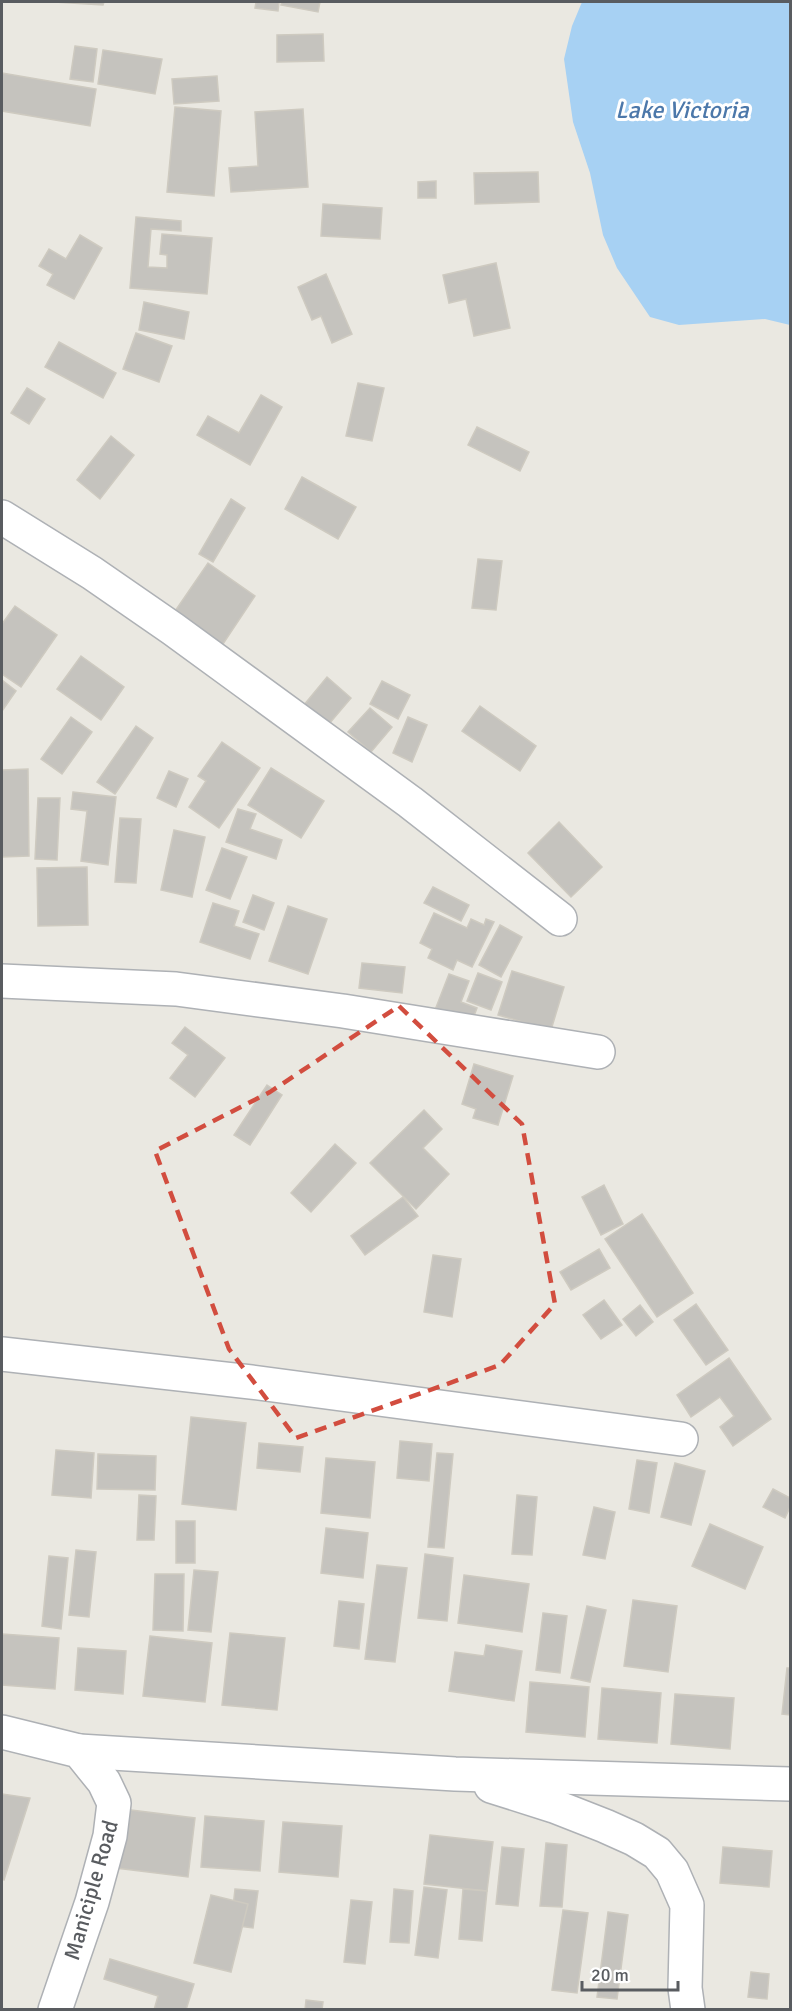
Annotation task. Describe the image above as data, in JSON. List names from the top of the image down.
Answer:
{
  "streets": {
    "street": ["Maniciple Road"]
  },
  "water": ["Lake Victoria"],
  "scale_bar": "20 m"
}
